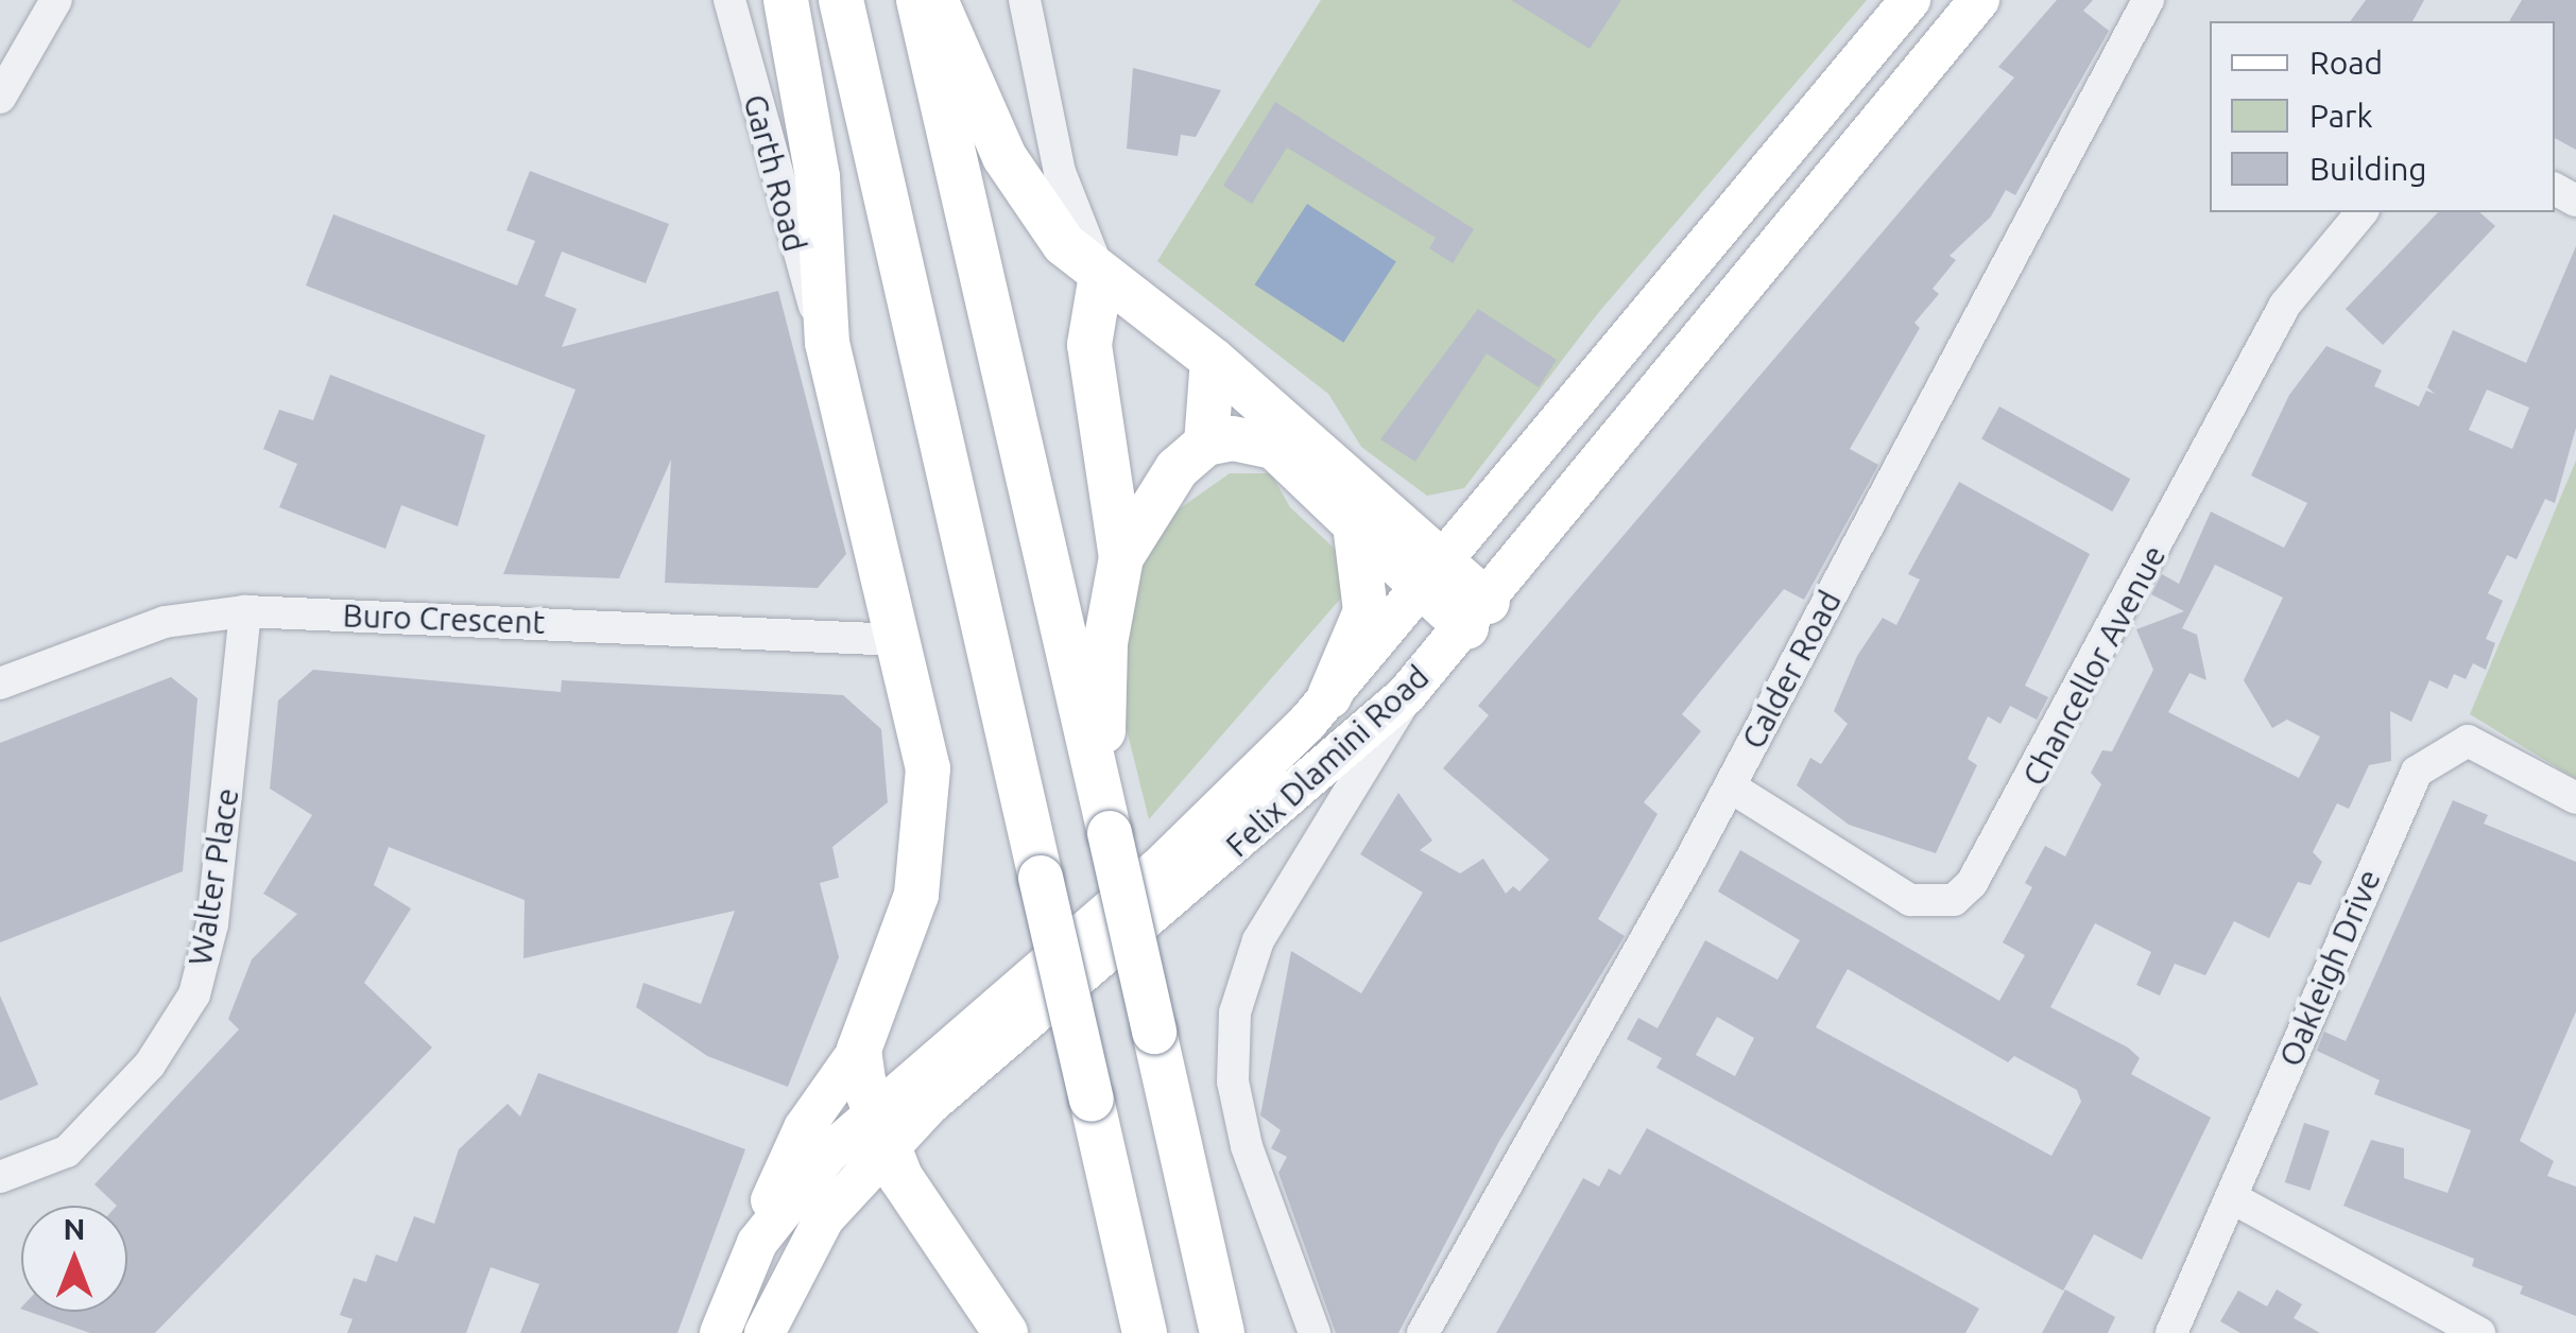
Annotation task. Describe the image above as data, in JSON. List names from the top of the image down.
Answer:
{
  "streets": {
    "main road": ["Felix Dlamini Road"],
    "street": [
      "Garth Road",
      "Buro Crescent",
      "Chancellor Avenue",
      "Calder Road",
      "Walter Place",
      "Oakleigh Drive"
    ]
  },
  "crossings": [
    ["Buro Crescent", "Walter Place"],
    ["Chancellor Avenue", "Calder Road"]
  ],
  "legend": ["Road", "Park", "Building"],
  "north": "top"
}
